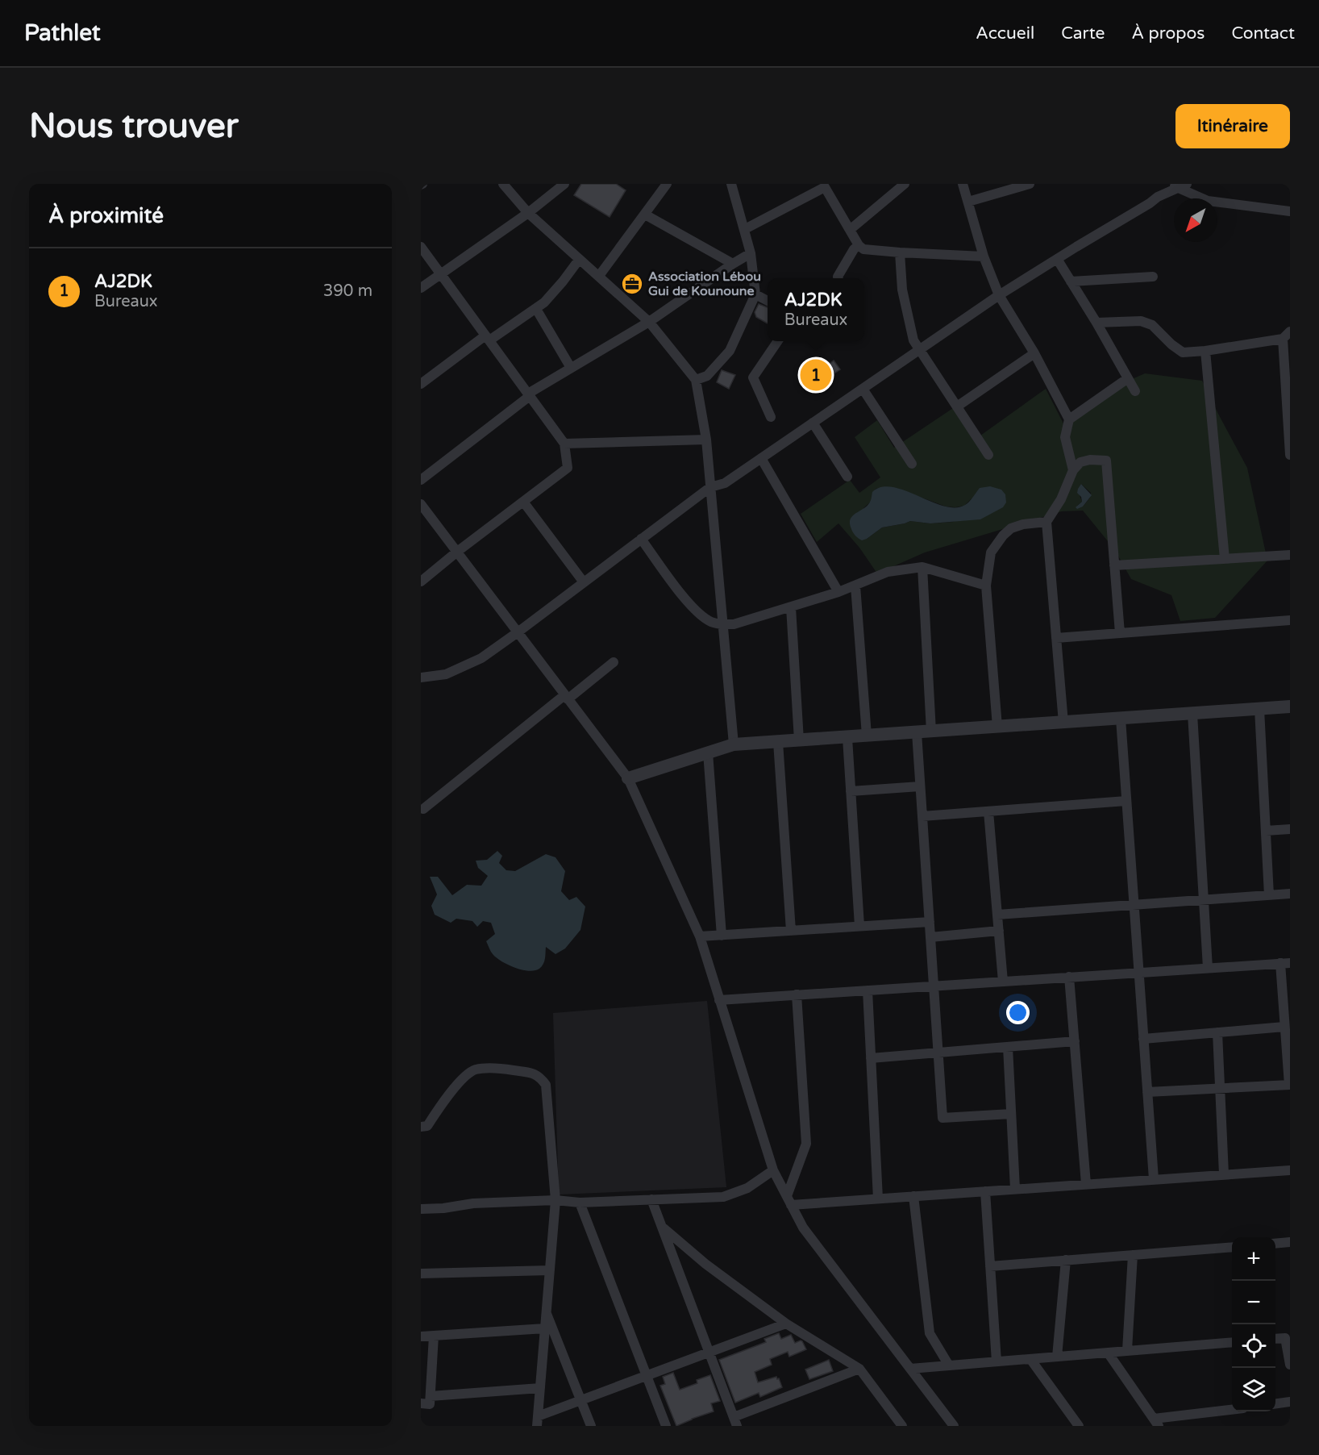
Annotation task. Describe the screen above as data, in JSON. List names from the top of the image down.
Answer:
{
  "places": {
    "office": ["Association Lébou Gui de Kounoune"]
  },
  "north": "bottom left",
  "page": {
    "header": "Pathlet",
    "nav": [
      "Accueil",
      "Carte",
      "À propos",
      "Contact"
    ],
    "buttons": "Itinéraire",
    "title": "Nous trouver",
    "heading": "À proximité",
    "list": [
      {
        "mark": "1",
        "name": "AJ2DK",
        "note": "Bureaux",
        "value": "390 m"
      }
    ],
    "popup": ["AJ2DK", "Bureaux"],
    "pins": "1",
    "map_buttons": ["+", "−"]
  }
}
